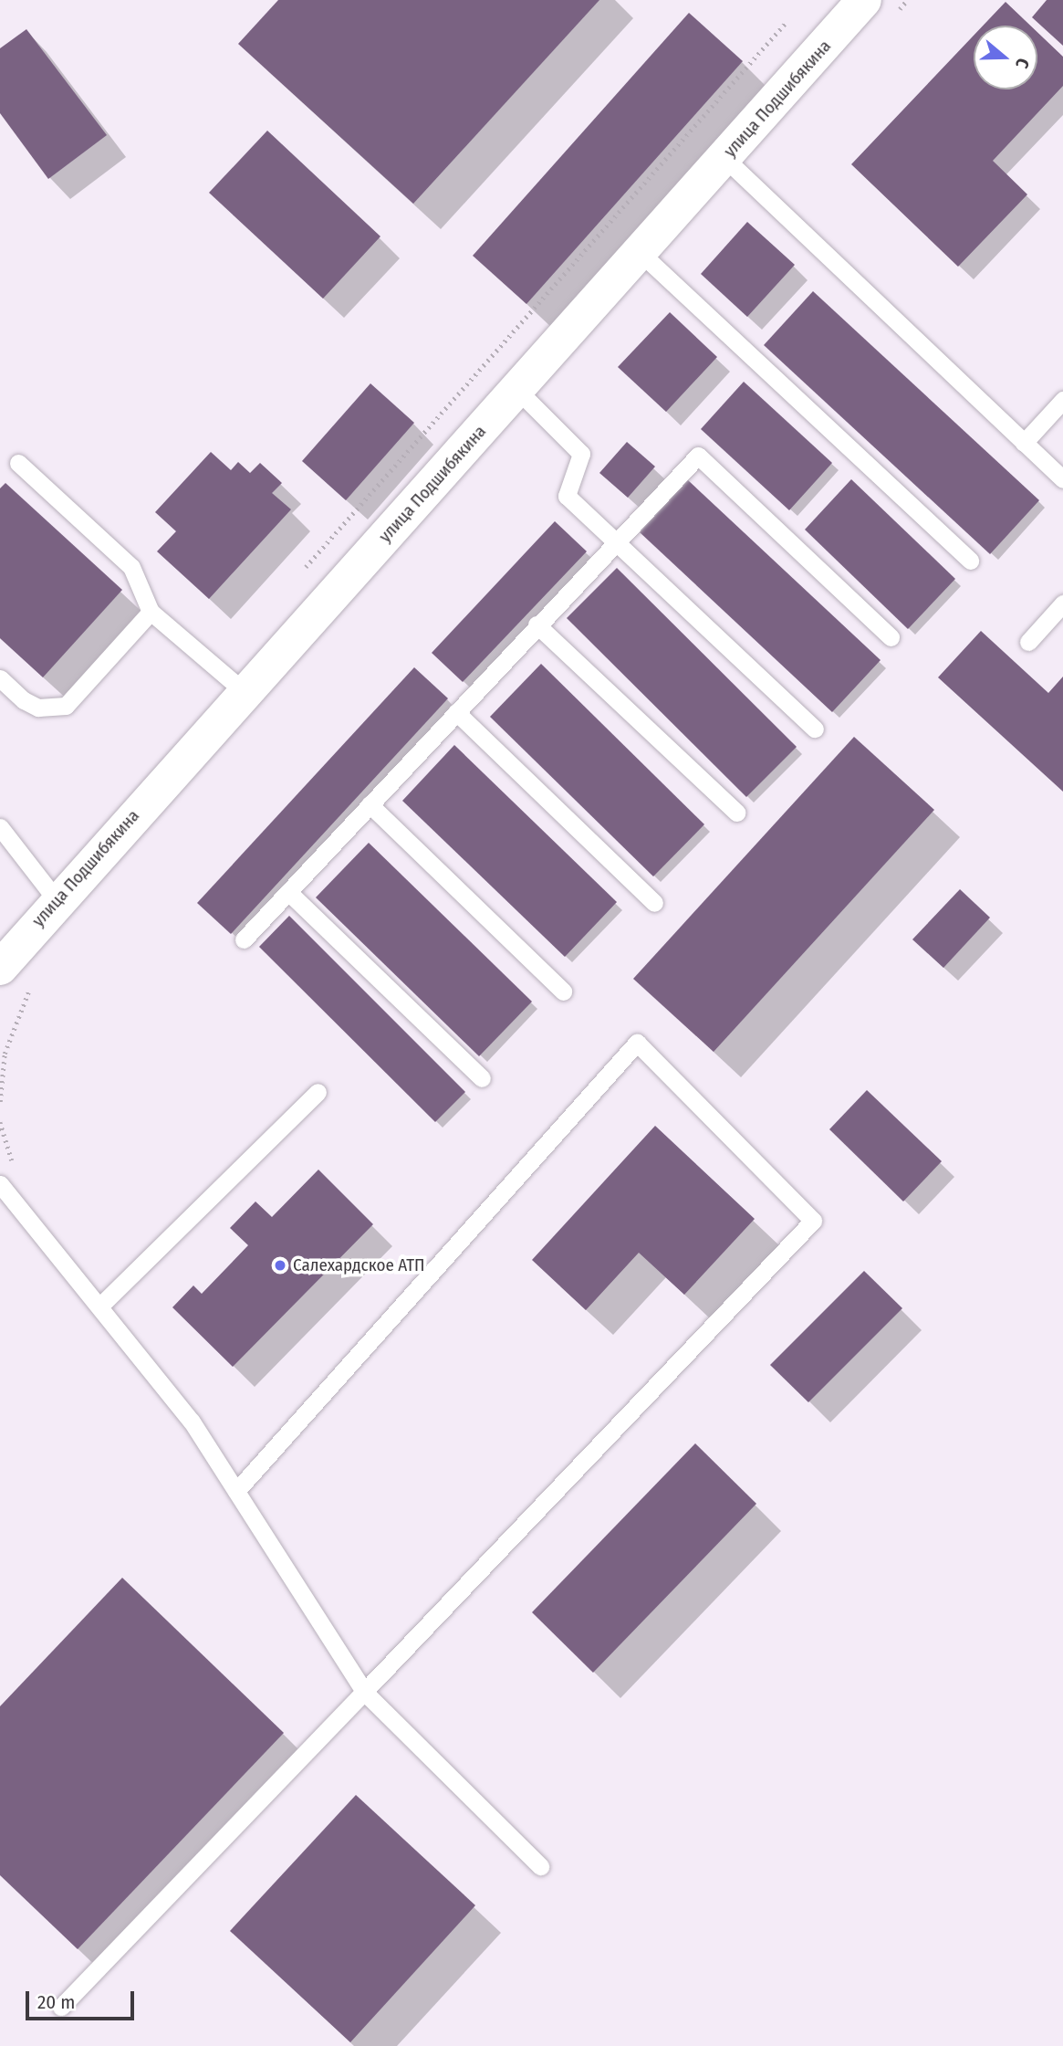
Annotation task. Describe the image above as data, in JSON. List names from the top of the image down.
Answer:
{
  "streets": {
    "main road": ["улица Подшибякина"]
  },
  "places": ["Салехардское АТП"],
  "scale_bar": "20 m",
  "north": "right"
}
